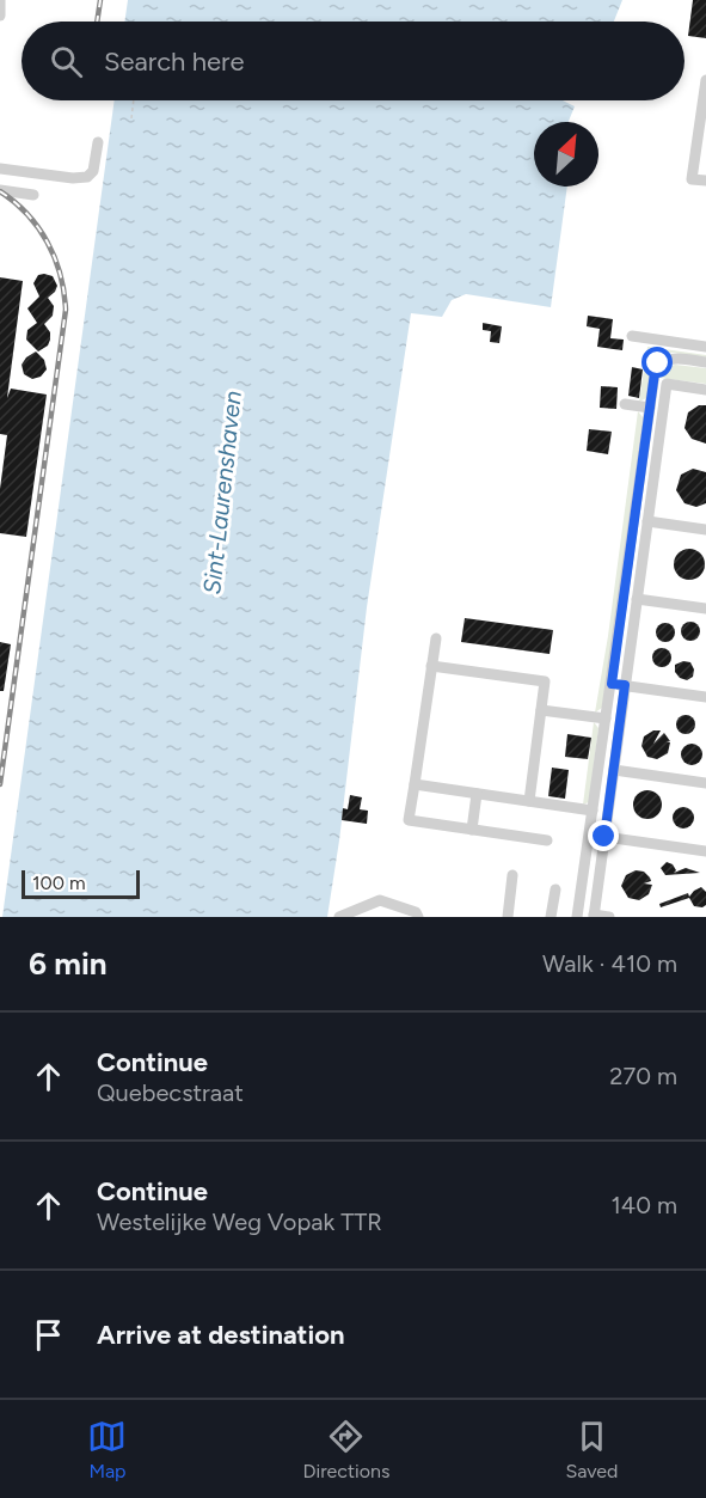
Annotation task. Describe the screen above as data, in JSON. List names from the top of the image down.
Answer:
{
  "water": ["Sint-Laurenshaven"],
  "scale_bar": "100 m",
  "north": "top right",
  "page": {
    "search": "Search here",
    "scale": "100 m",
    "heading": ["6 min", "Walk · 410 m"],
    "list": [
      ["Continue", "Quebecstraat", "270 m"],
      ["Continue", "Westelijke Weg Vopak TTR", "140 m"],
      "Arrive at destination"
    ],
    "nav": ["Map", "Directions", "Saved"]
  }
}
